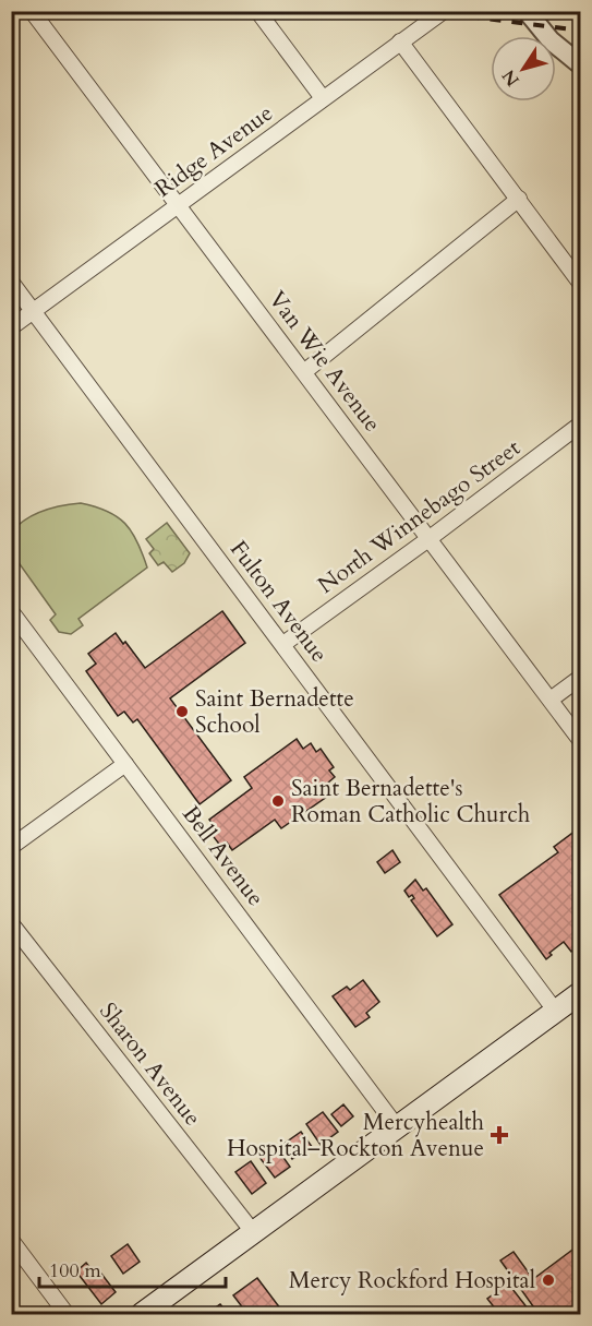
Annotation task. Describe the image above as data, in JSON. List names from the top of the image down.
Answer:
{
  "streets": {
    "street": [
      "Ridge Avenue",
      "Van Wie Avenue",
      "North Winnebago Street",
      "Fulton Avenue",
      "Bell Avenue",
      "Sharon Avenue"
    ]
  },
  "crossings": [
    ["Ridge Avenue", "Van Wie Avenue"],
    ["Ridge Avenue", "Fulton Avenue"],
    ["Van Wie Avenue", "North Winnebago Street"],
    ["North Winnebago Street", "Fulton Avenue"]
  ],
  "places": {
    "other": ["Saint Bernadette School", "Saint Bernadette's Roman Catholic Church", "Mercy Rockford Hospital"],
    "health": ["Mercyhealth Hospital–Rockton Avenue"]
  },
  "scale_bar": "100 m",
  "north": "bottom left"
}
